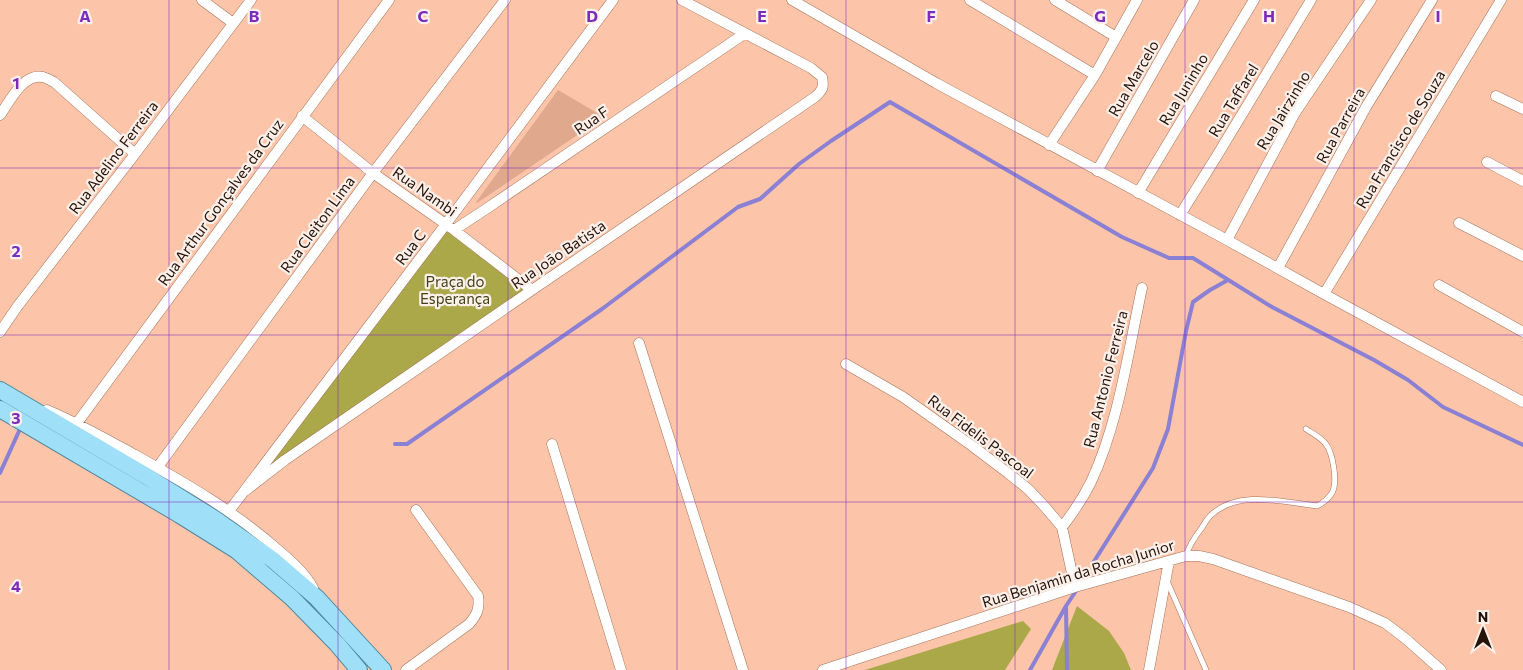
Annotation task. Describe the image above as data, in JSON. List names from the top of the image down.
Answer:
{
  "streets": {
    "street": [
      "Rua Marcelo",
      "Rua Juninho",
      "Rua Taffarel",
      "Rua Jairzinho",
      "Rua F",
      "Rua Parreira",
      "Rua Francisco de Souza",
      "Rua Adelino Ferreira",
      "Rua Nambi",
      "Rua Arthur Gonçalves da Cruz",
      "Rua Cleiton Lima",
      "Rua C",
      "Rua Joāo Batista",
      "Rua Antonio Ferreira",
      "Rua Fidelis Pascoal",
      "Rua Benjamin da Rocha Junior"
    ]
  },
  "crossings": [
    ["Rua F", "Rua Nambi"],
    ["Rua F", "Rua C"],
    ["Rua F", "Rua Joāo Batista"],
    ["Rua Nambi", "Rua Arthur Gonçalves da Cruz"],
    ["Rua Nambi", "Rua Cleiton Lima"],
    ["Rua Nambi", "Rua C"],
    ["Rua Nambi", "Rua Joāo Batista"],
    ["Rua C", "Rua Joāo Batista"],
    ["Rua Antonio Ferreira", "Rua Fidelis Pascoal"],
    ["Rua Fidelis Pascoal", "Rua Benjamin da Rocha Junior"]
  ],
  "parks": ["Praça do Esperança"],
  "north": "top",
  "grid": {
    "columns": [
      "A",
      "B",
      "C",
      "D",
      "E",
      "F",
      "G",
      "H",
      "I"
    ],
    "rows": [
      "1",
      "2",
      "3",
      "4"
    ]
  }
}
